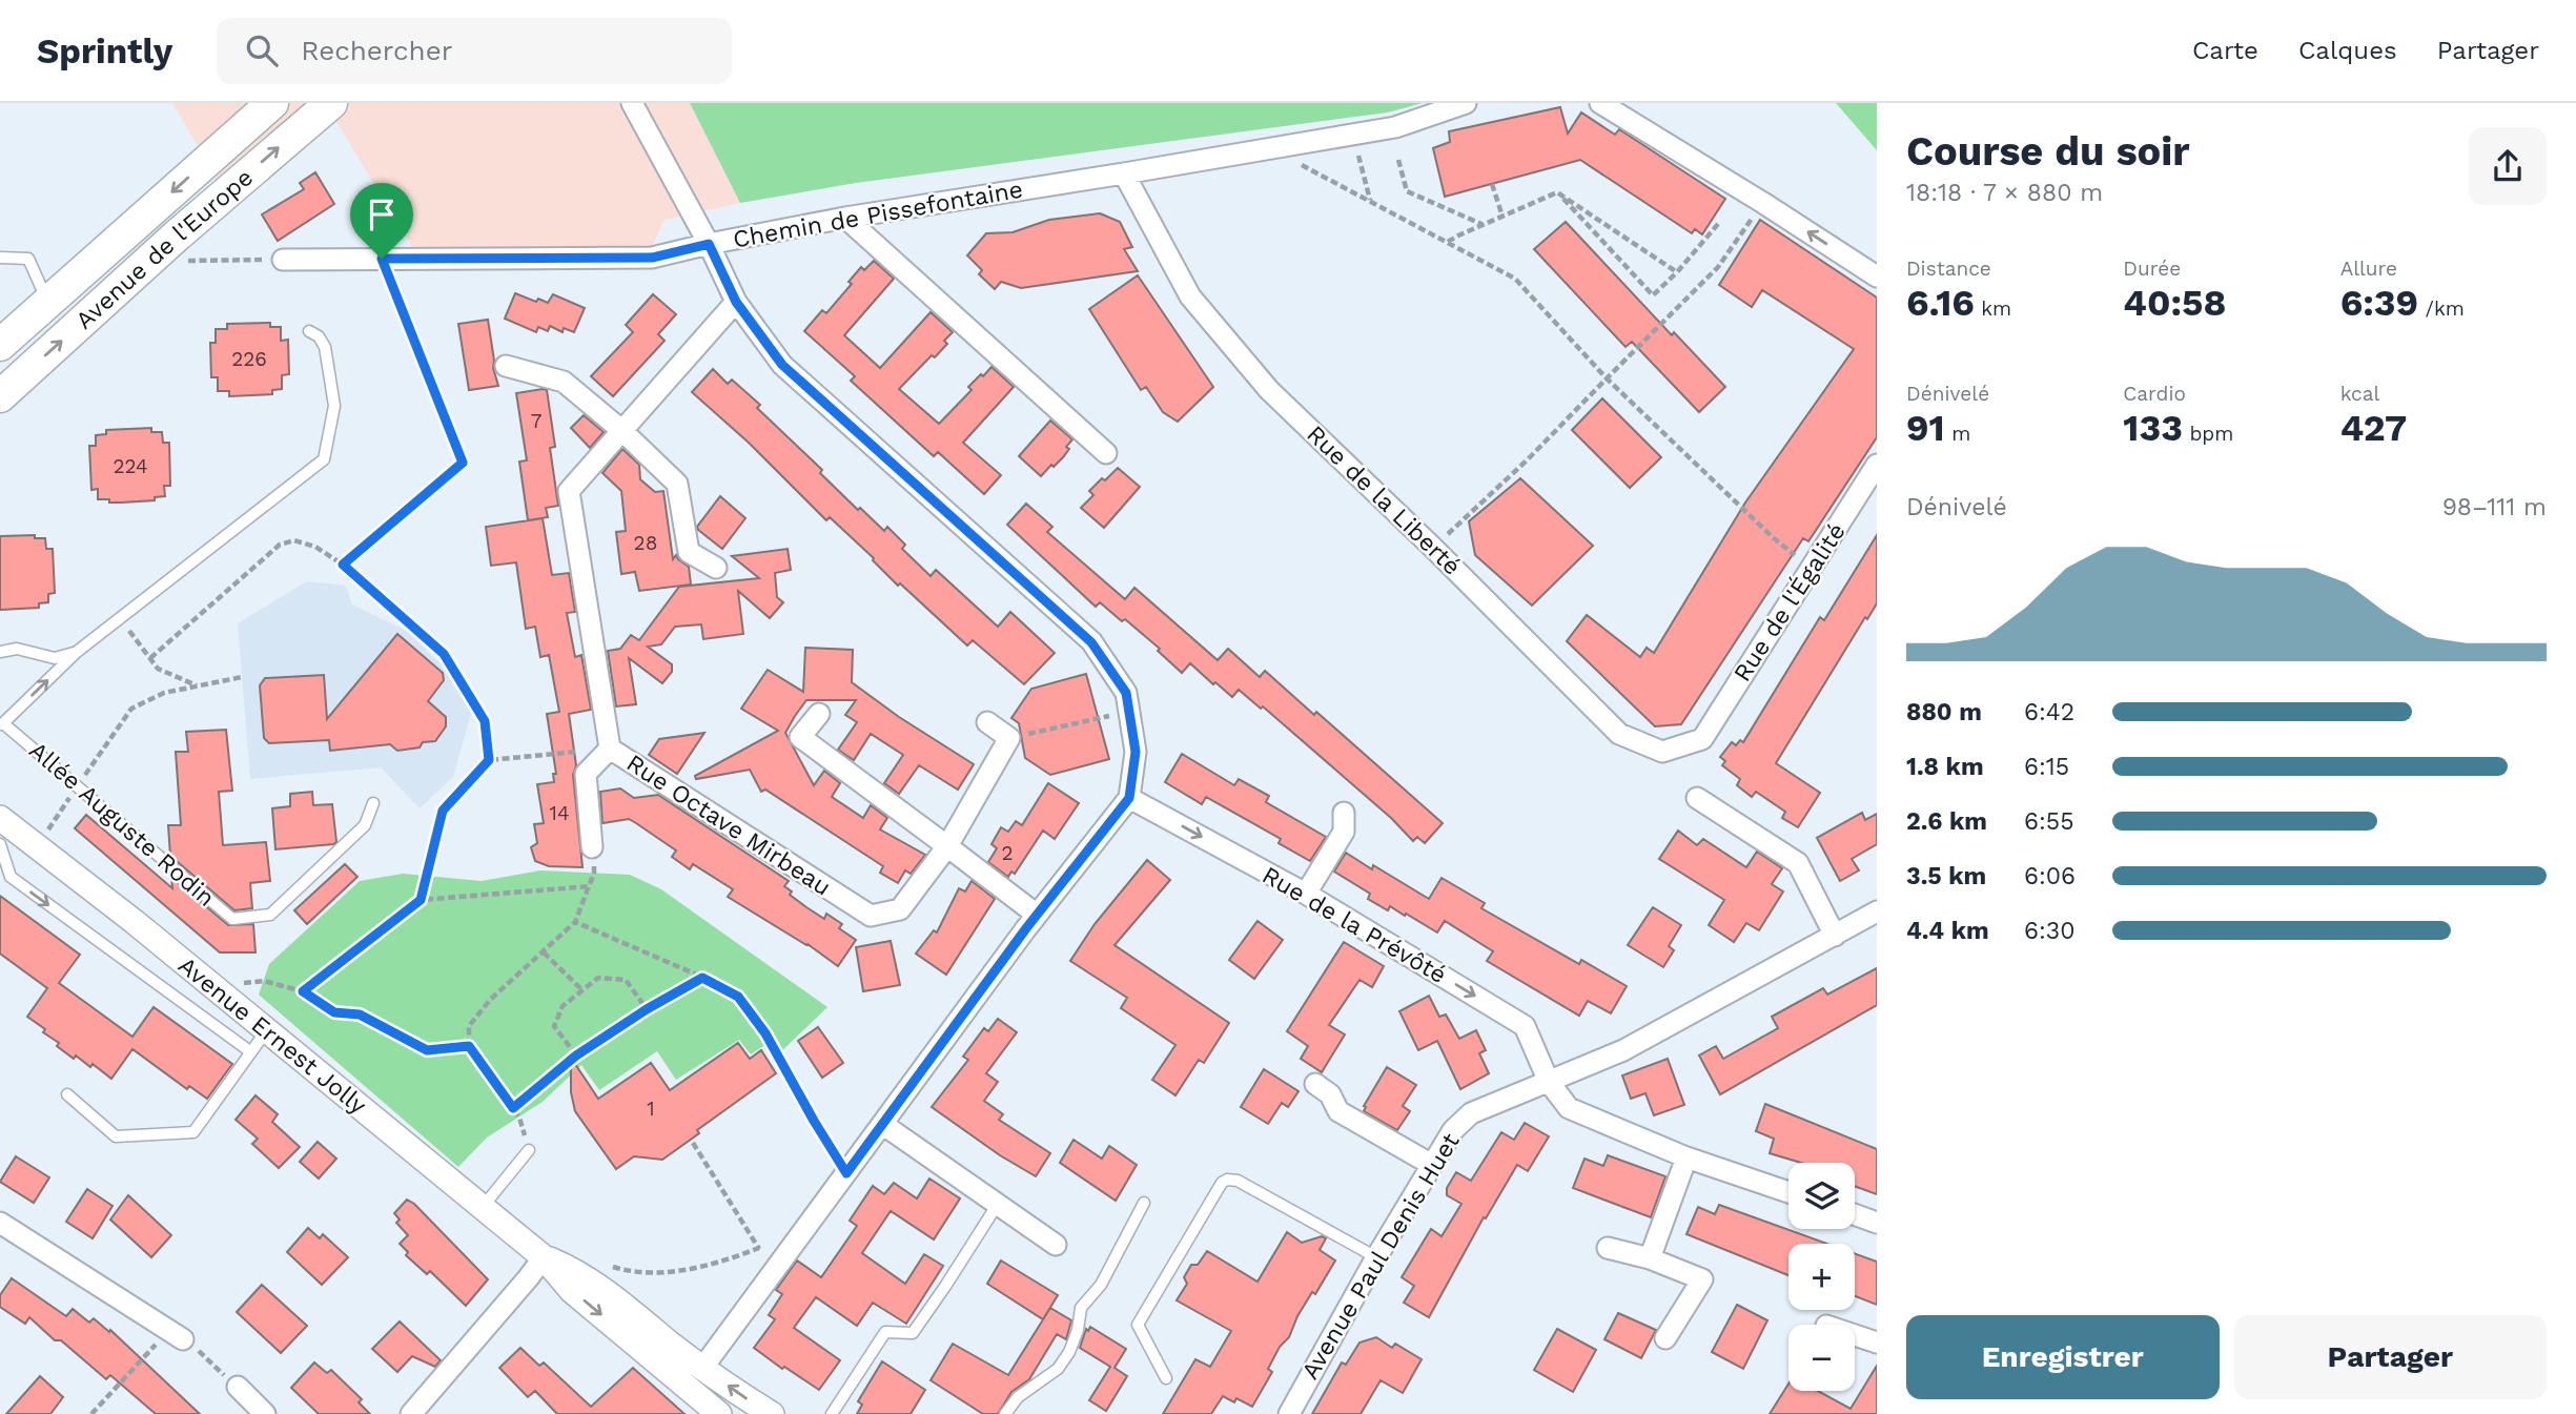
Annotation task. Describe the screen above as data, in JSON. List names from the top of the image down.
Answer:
{
  "streets": {
    "main road": ["Avenue de l'Europe"],
    "street": [
      "Chemin de Pissefontaine",
      "Rue de la Liberté",
      "Rue de l'Égalité",
      "Rue Octave Mirbeau",
      "Rue de la Prévôté",
      "Avenue Ernest Jolly",
      "Avenue Paul Denis Huet"
    ],
    "lane": ["Allée Auguste Rodin"]
  },
  "crossings": [
    ["Chemin de Pissefontaine", "Rue de la Liberté"],
    ["Rue de la Liberté", "Rue de l'Égalité"],
    ["Rue de la Prévôté", "Avenue Paul Denis Huet"]
  ],
  "one_way": ["Rue de la Prévôté"],
  "house_numbers": [
    "226",
    "7",
    "224",
    "28",
    "14",
    "2",
    "1"
  ],
  "page": {
    "header": "Sprintly",
    "search": "Rechercher",
    "nav": ["Carte", "Calques", "Partager"],
    "heading": ["Course du soir", "18:18 · 7 × 880 m"],
    "stats": [
      ["Distance", "6.16 km"],
      ["Durée", "40:58"],
      ["Allure", "6:39 /km"],
      ["Dénivelé", "91 m"],
      ["Cardio", "133 bpm"],
      ["kcal", "427"]
    ],
    "chart": ["Dénivelé", "98–111 m"],
    "list": [
      {
        "name": "880 m",
        "note": "6:42"
      },
      {
        "name": "1.8 km",
        "note": "6:15"
      },
      {
        "name": "2.6 km",
        "note": "6:55"
      },
      {
        "name": "3.5 km",
        "note": "6:06"
      },
      {
        "name": "4.4 km",
        "note": "6:30"
      }
    ],
    "map_buttons": ["+", "−"],
    "buttons": ["Enregistrer", "Partager"]
  }
}
